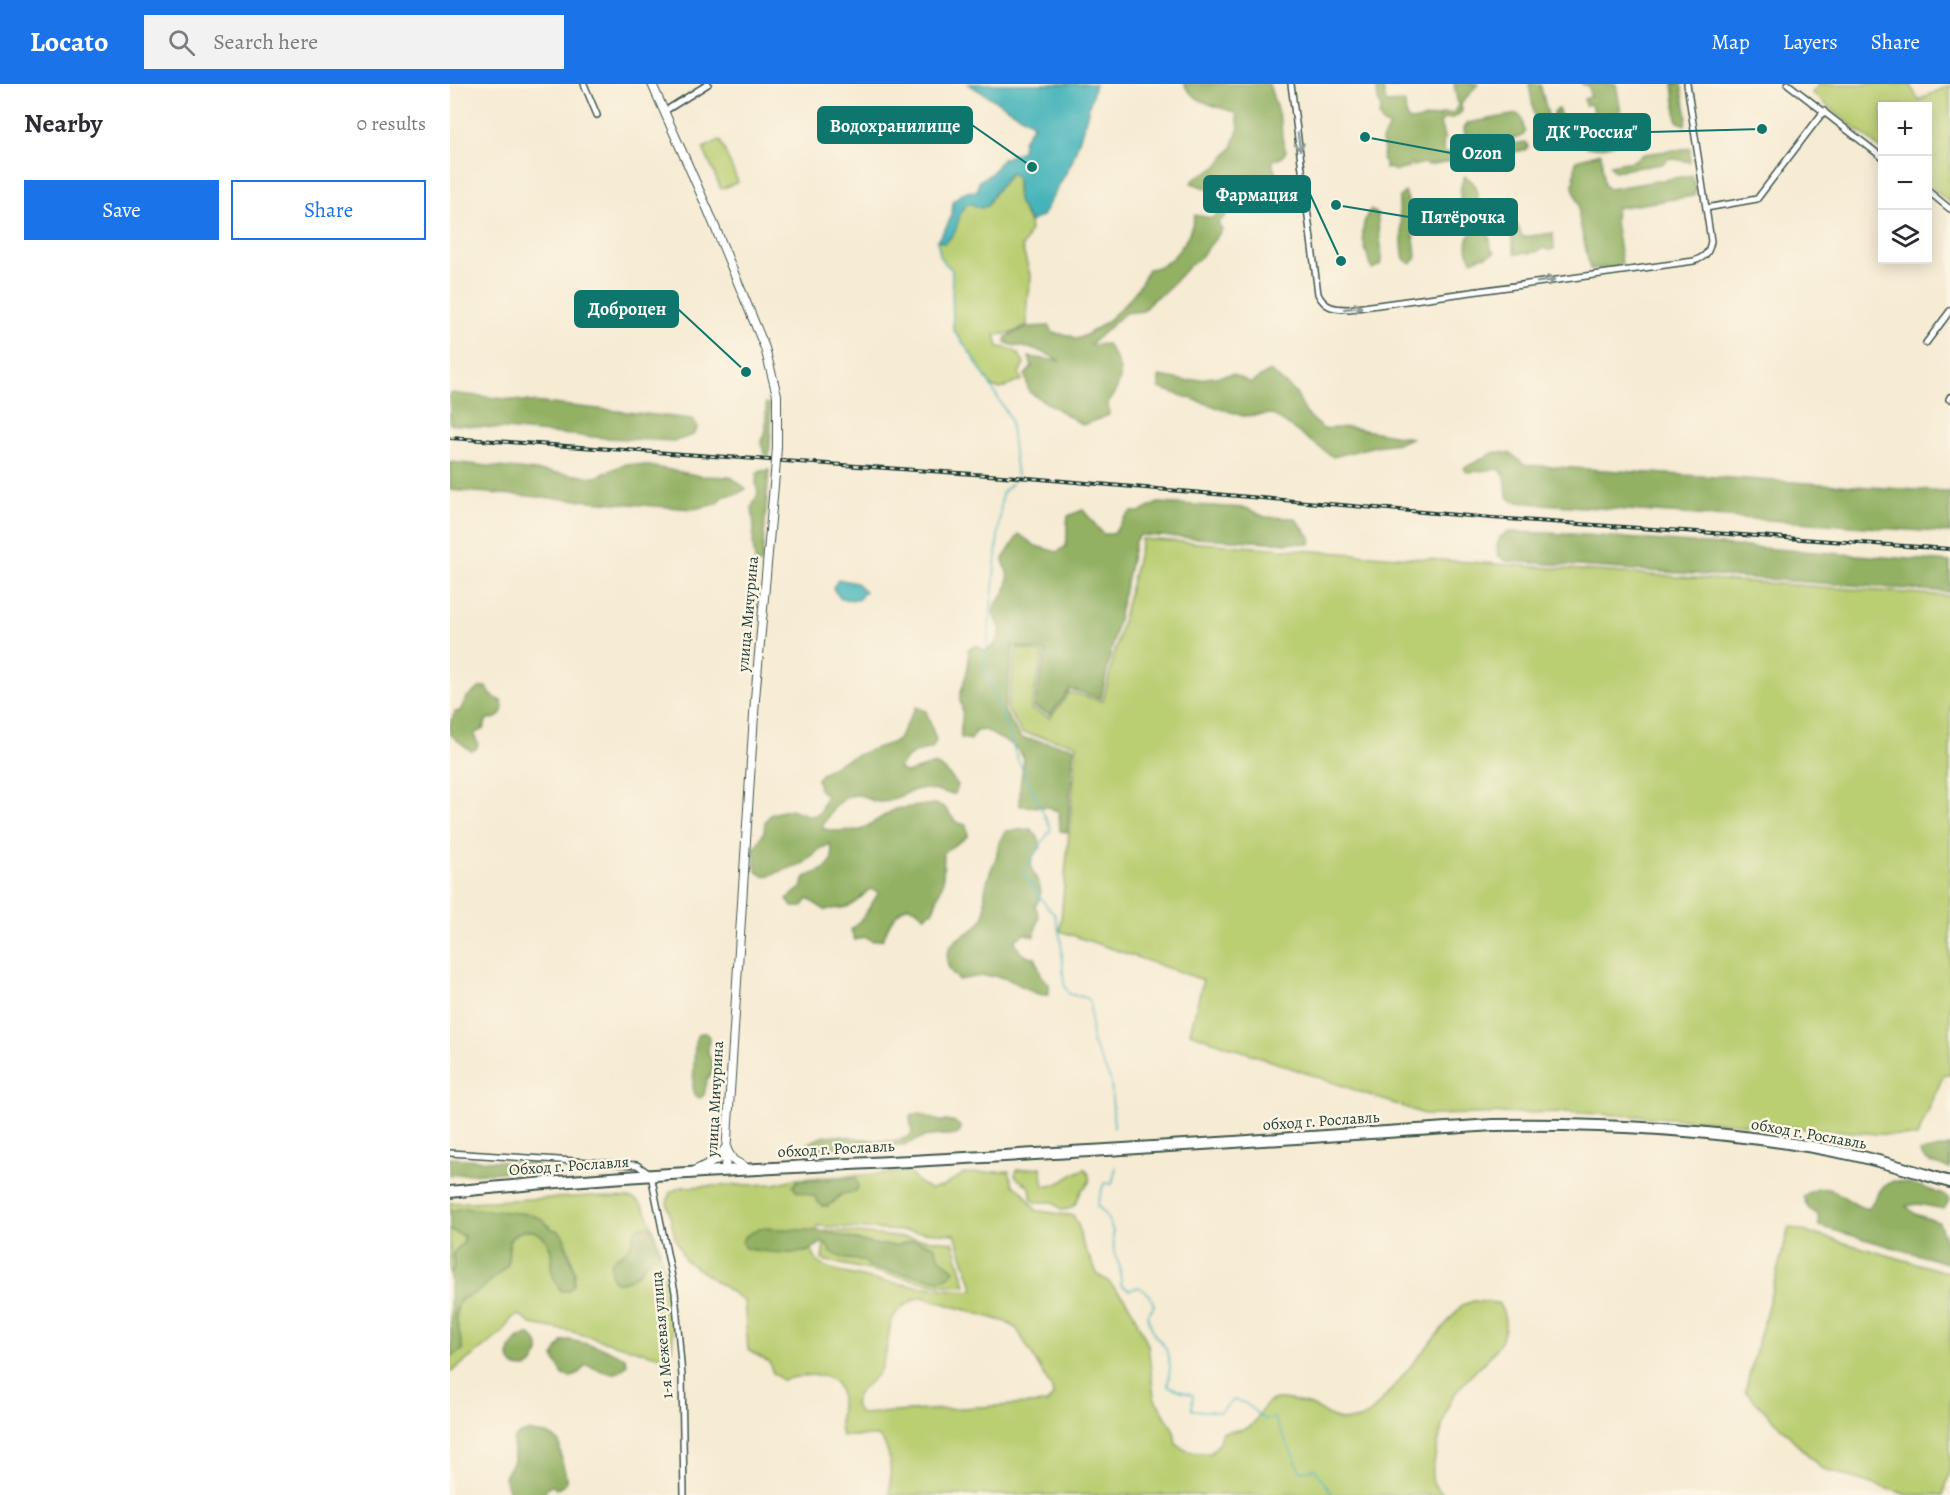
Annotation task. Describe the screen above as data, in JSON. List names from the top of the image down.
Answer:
{
  "streets": {
    "highway": ["обход г. Рославль", "Обход г. Рославля"],
    "main road": ["улица Мичурина"],
    "street": ["1-я Межевая улица"]
  },
  "crossings": [
    ["улица Мичурина", "обход г. Рославль"],
    ["обход г. Рославль", "Обход г. Рославля"],
    ["Обход г. Рославля", "1-я Межевая улица"]
  ],
  "places": [
    "ДК \"Россия\"",
    "Ozon",
    "Водохранилище",
    "Пятёрочка",
    "Фармация",
    "Доброцен"
  ],
  "page": {
    "header": "Locato",
    "search": "Search here",
    "nav": ["Map", "Layers", "Share"],
    "heading": ["Nearby", "0 results"],
    "map_buttons": ["+", "−"],
    "buttons": ["Save", "Share"]
  }
}
